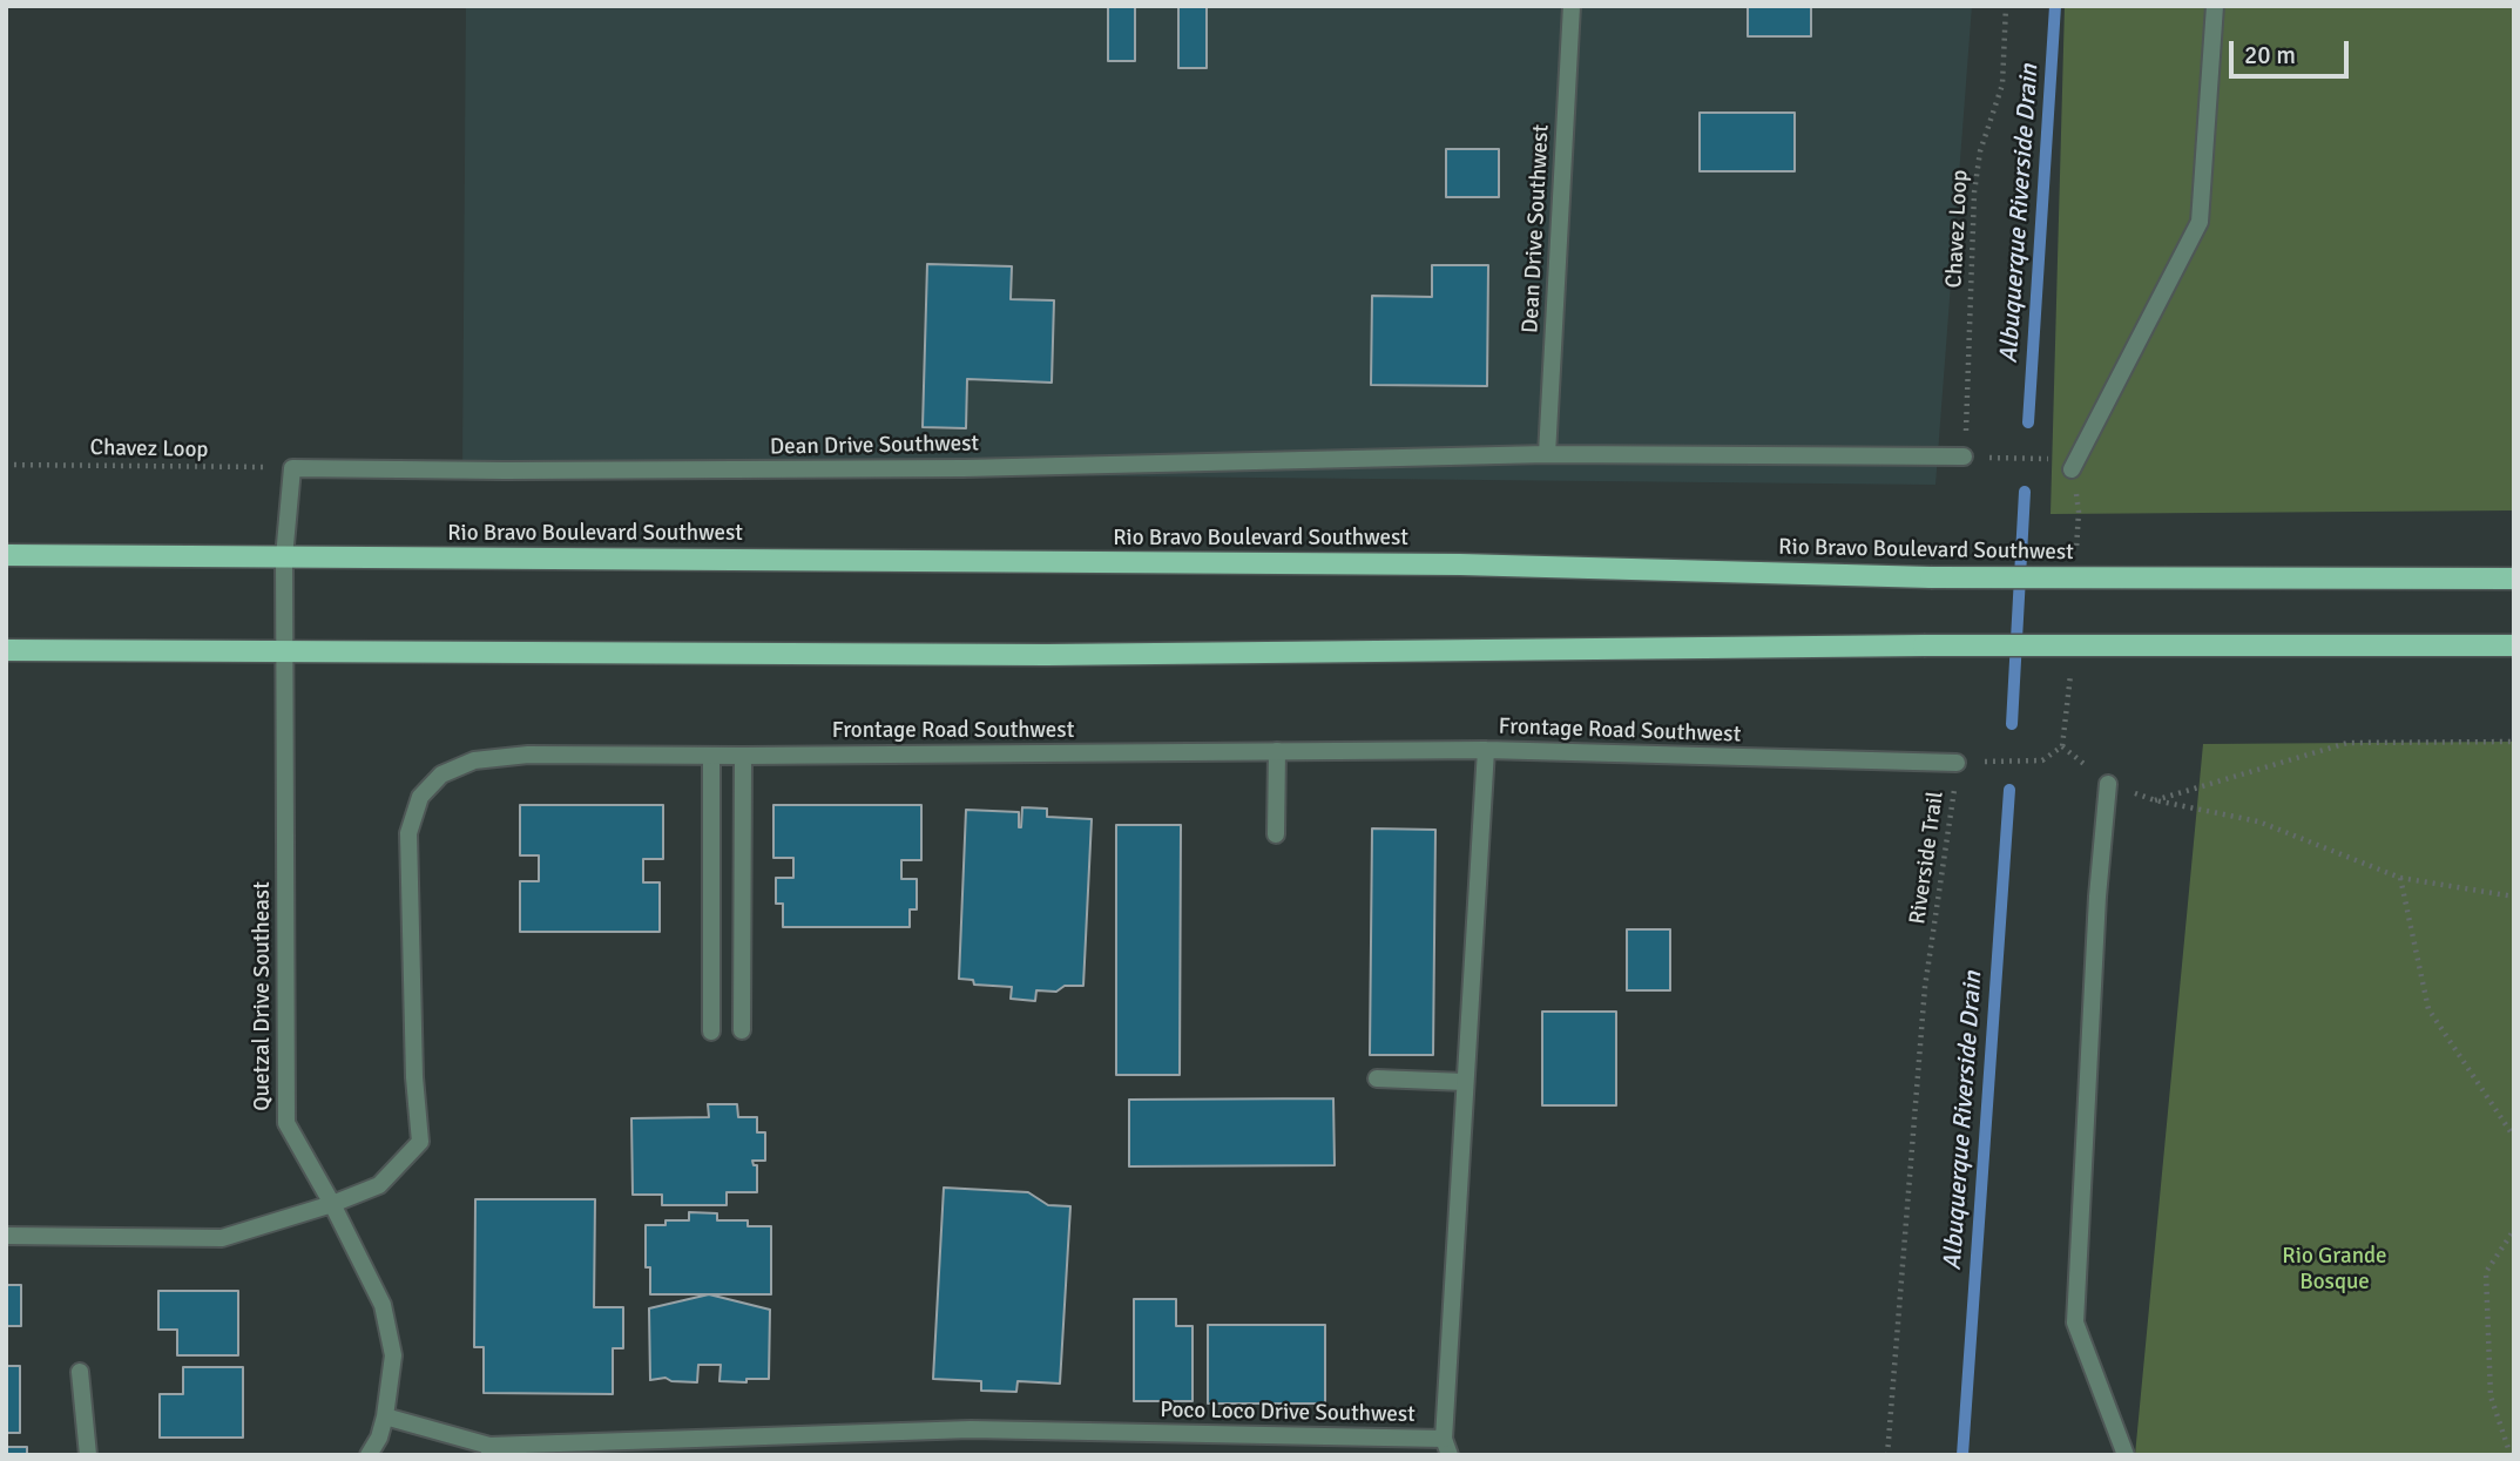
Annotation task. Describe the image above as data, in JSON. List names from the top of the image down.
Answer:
{
  "streets": {
    "main road": ["Rio Bravo Boulevard Southwest"],
    "street": [
      "Dean Drive Southwest",
      "Frontage Road Southwest",
      "Quetzal Drive Southeast",
      "Poco Loco Drive Southwest"
    ],
    "path": ["Chavez Loop", "Riverside Trail"]
  },
  "crossings": [
    ["Dean Drive Southwest", "Chavez Loop"],
    ["Rio Bravo Boulevard Southwest", "Quetzal Drive Southeast"],
    ["Frontage Road Southwest", "Riverside Trail"],
    ["Frontage Road Southwest", "Quetzal Drive Southeast"],
    ["Frontage Road Southwest", "Poco Loco Drive Southwest"],
    ["Quetzal Drive Southeast", "Poco Loco Drive Southwest"]
  ],
  "water": ["Albuquerque Riverside Drain"],
  "parks": ["Rio Grande Bosque"],
  "scale_bar": "20 m"
}
